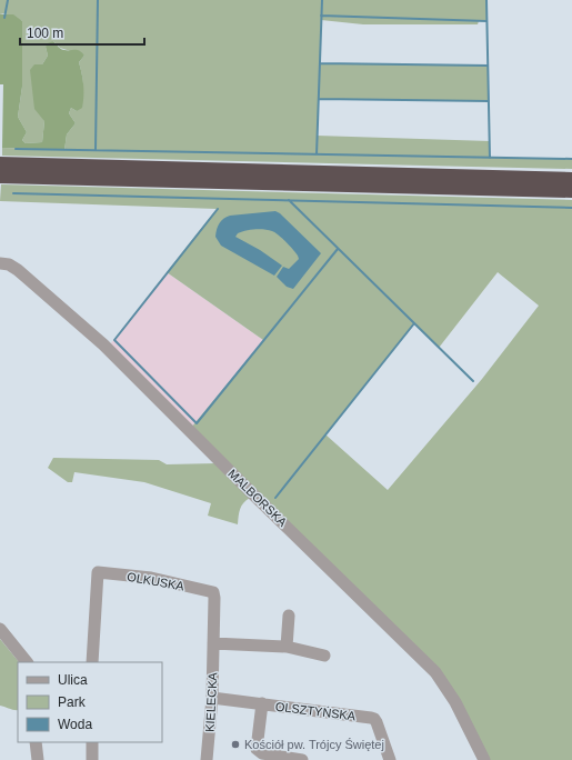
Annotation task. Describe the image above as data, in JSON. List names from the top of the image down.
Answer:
{
  "streets": {
    "street": [
      "MALBORSKA",
      "OLKUSKA",
      "KIELECKA",
      "OLSZTYŃSKA"
    ]
  },
  "crossings": [
    ["OLKUSKA", "KIELECKA"],
    ["KIELECKA", "OLSZTYŃSKA"]
  ],
  "places": ["Kościół pw. Trójcy Świętej"],
  "legend": ["Ulica", "Park", "Woda"],
  "scale_bar": "100 m"
}
